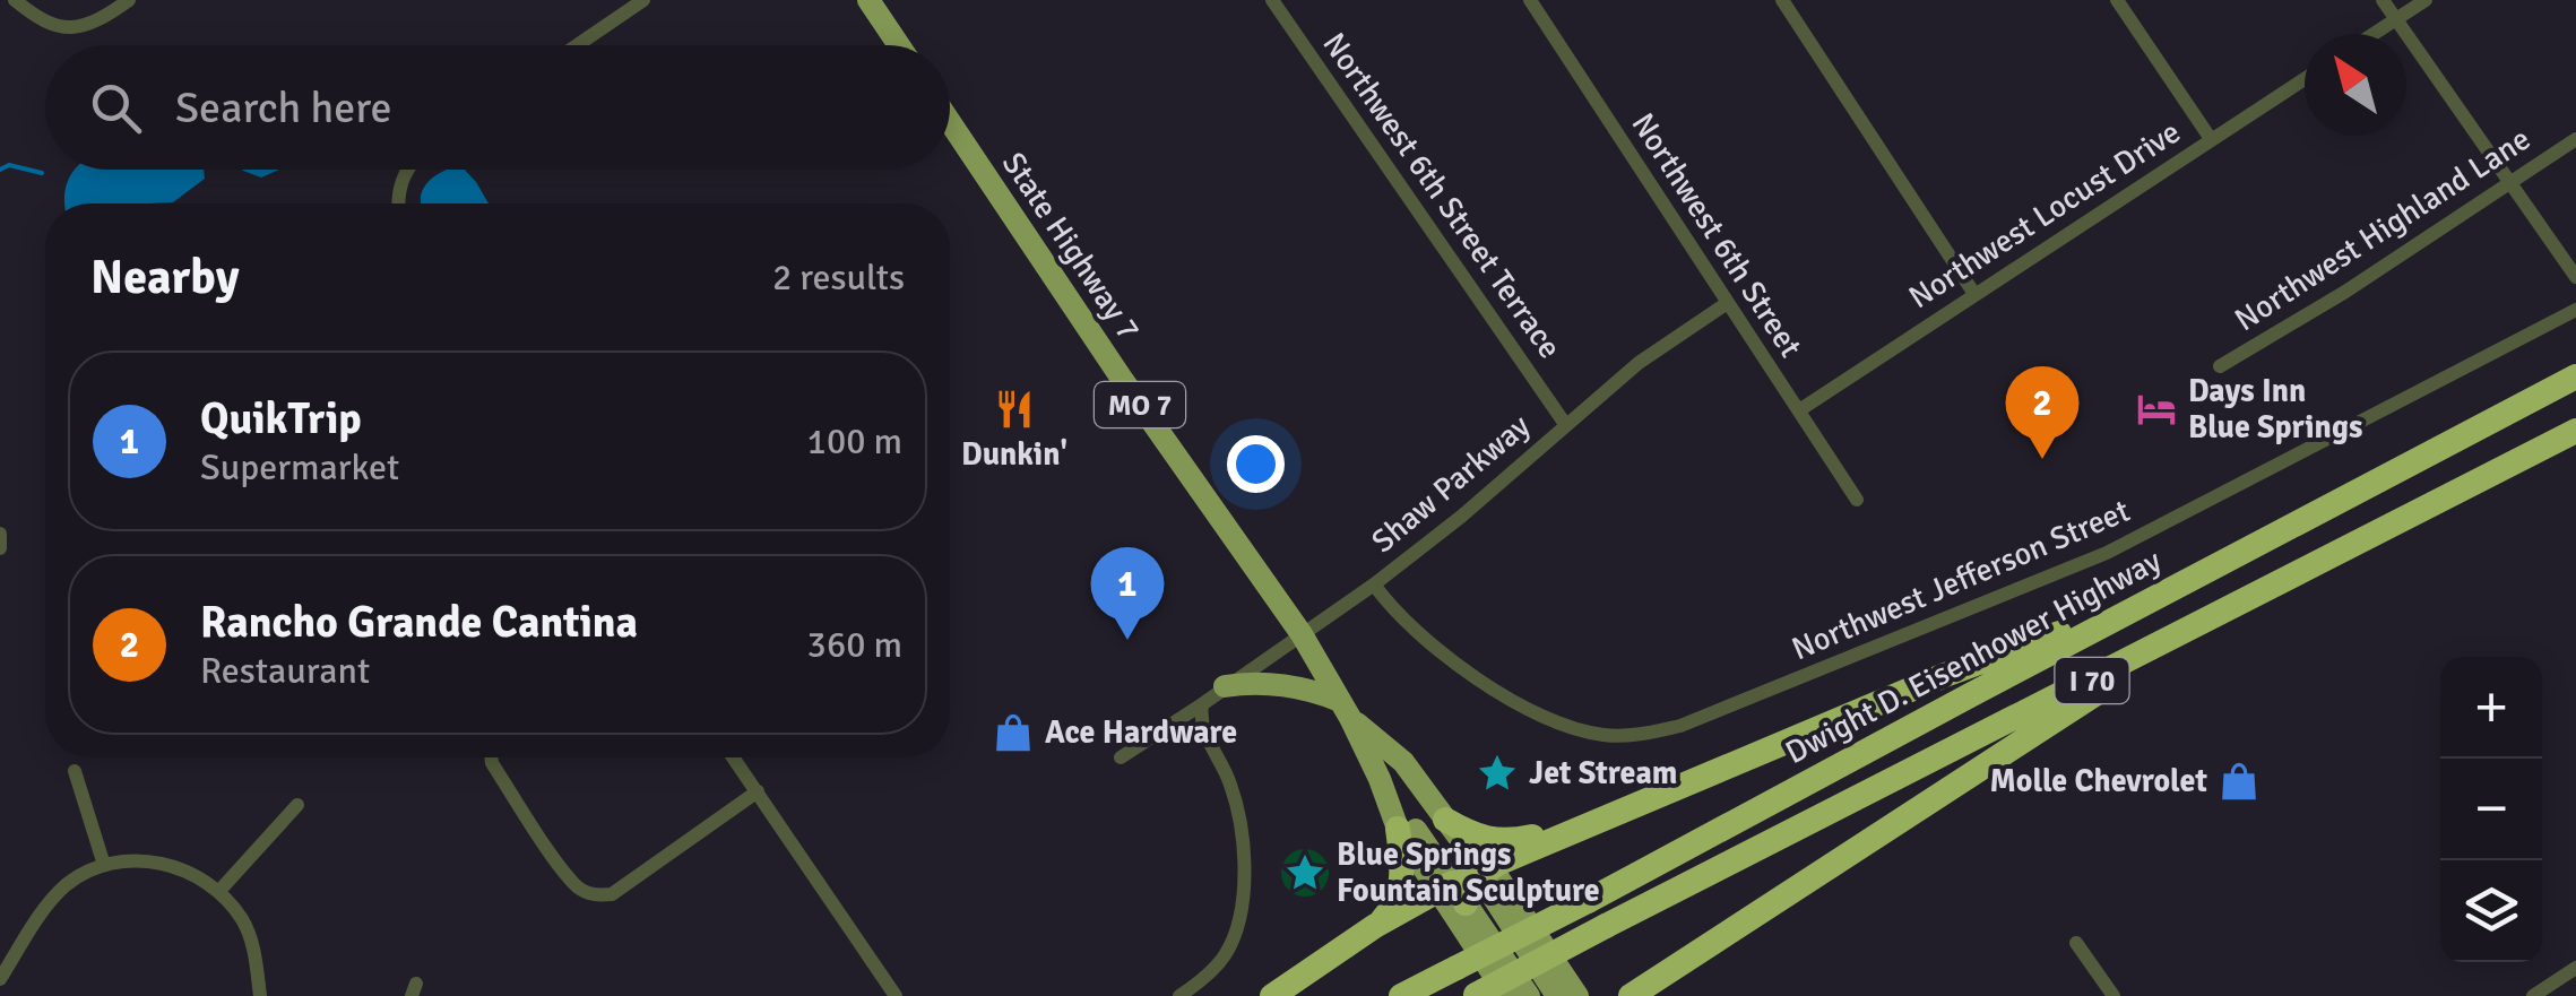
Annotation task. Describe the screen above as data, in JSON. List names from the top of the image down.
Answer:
{
  "streets": {
    "highway": ["Dwight D. Eisenhower Highway", "I 70"],
    "main road": ["State Highway 7", "MO 7"],
    "street": [
      "Northwest 6th Street Terrace",
      "Northwest Locust Drive",
      "Northwest Highland Lane",
      "Northwest 6th Street",
      "Shaw Parkway",
      "Northwest Jefferson Street"
    ]
  },
  "crossings": [
    ["Northwest 6th Street Terrace", "Shaw Parkway"],
    ["Northwest Locust Drive", "Northwest 6th Street"],
    ["Northwest 6th Street", "Shaw Parkway"],
    ["State Highway 7", "MO 7"],
    ["State Highway 7", "Shaw Parkway"],
    ["Shaw Parkway", "Northwest Jefferson Street"]
  ],
  "places": {
    "restaurant": ["Dunkin'"],
    "hotel": ["Days Inn Blue Springs"],
    "shop": ["Ace Hardware", "Molle Chevrolet"],
    "place": ["Jet Stream", "Blue Springs Fountain Sculpture"]
  },
  "north": "top left",
  "page": {
    "search": "Search here",
    "heading": ["Nearby", "2 results"],
    "list": [
      {
        "mark": "1",
        "name": "QuikTrip",
        "note": "Supermarket",
        "value": "100 m"
      },
      {
        "mark": "2",
        "name": "Rancho Grande Cantina",
        "note": "Restaurant",
        "value": "360 m"
      }
    ],
    "pins": ["2", "1"],
    "map_buttons": ["+", "−"]
  }
}
